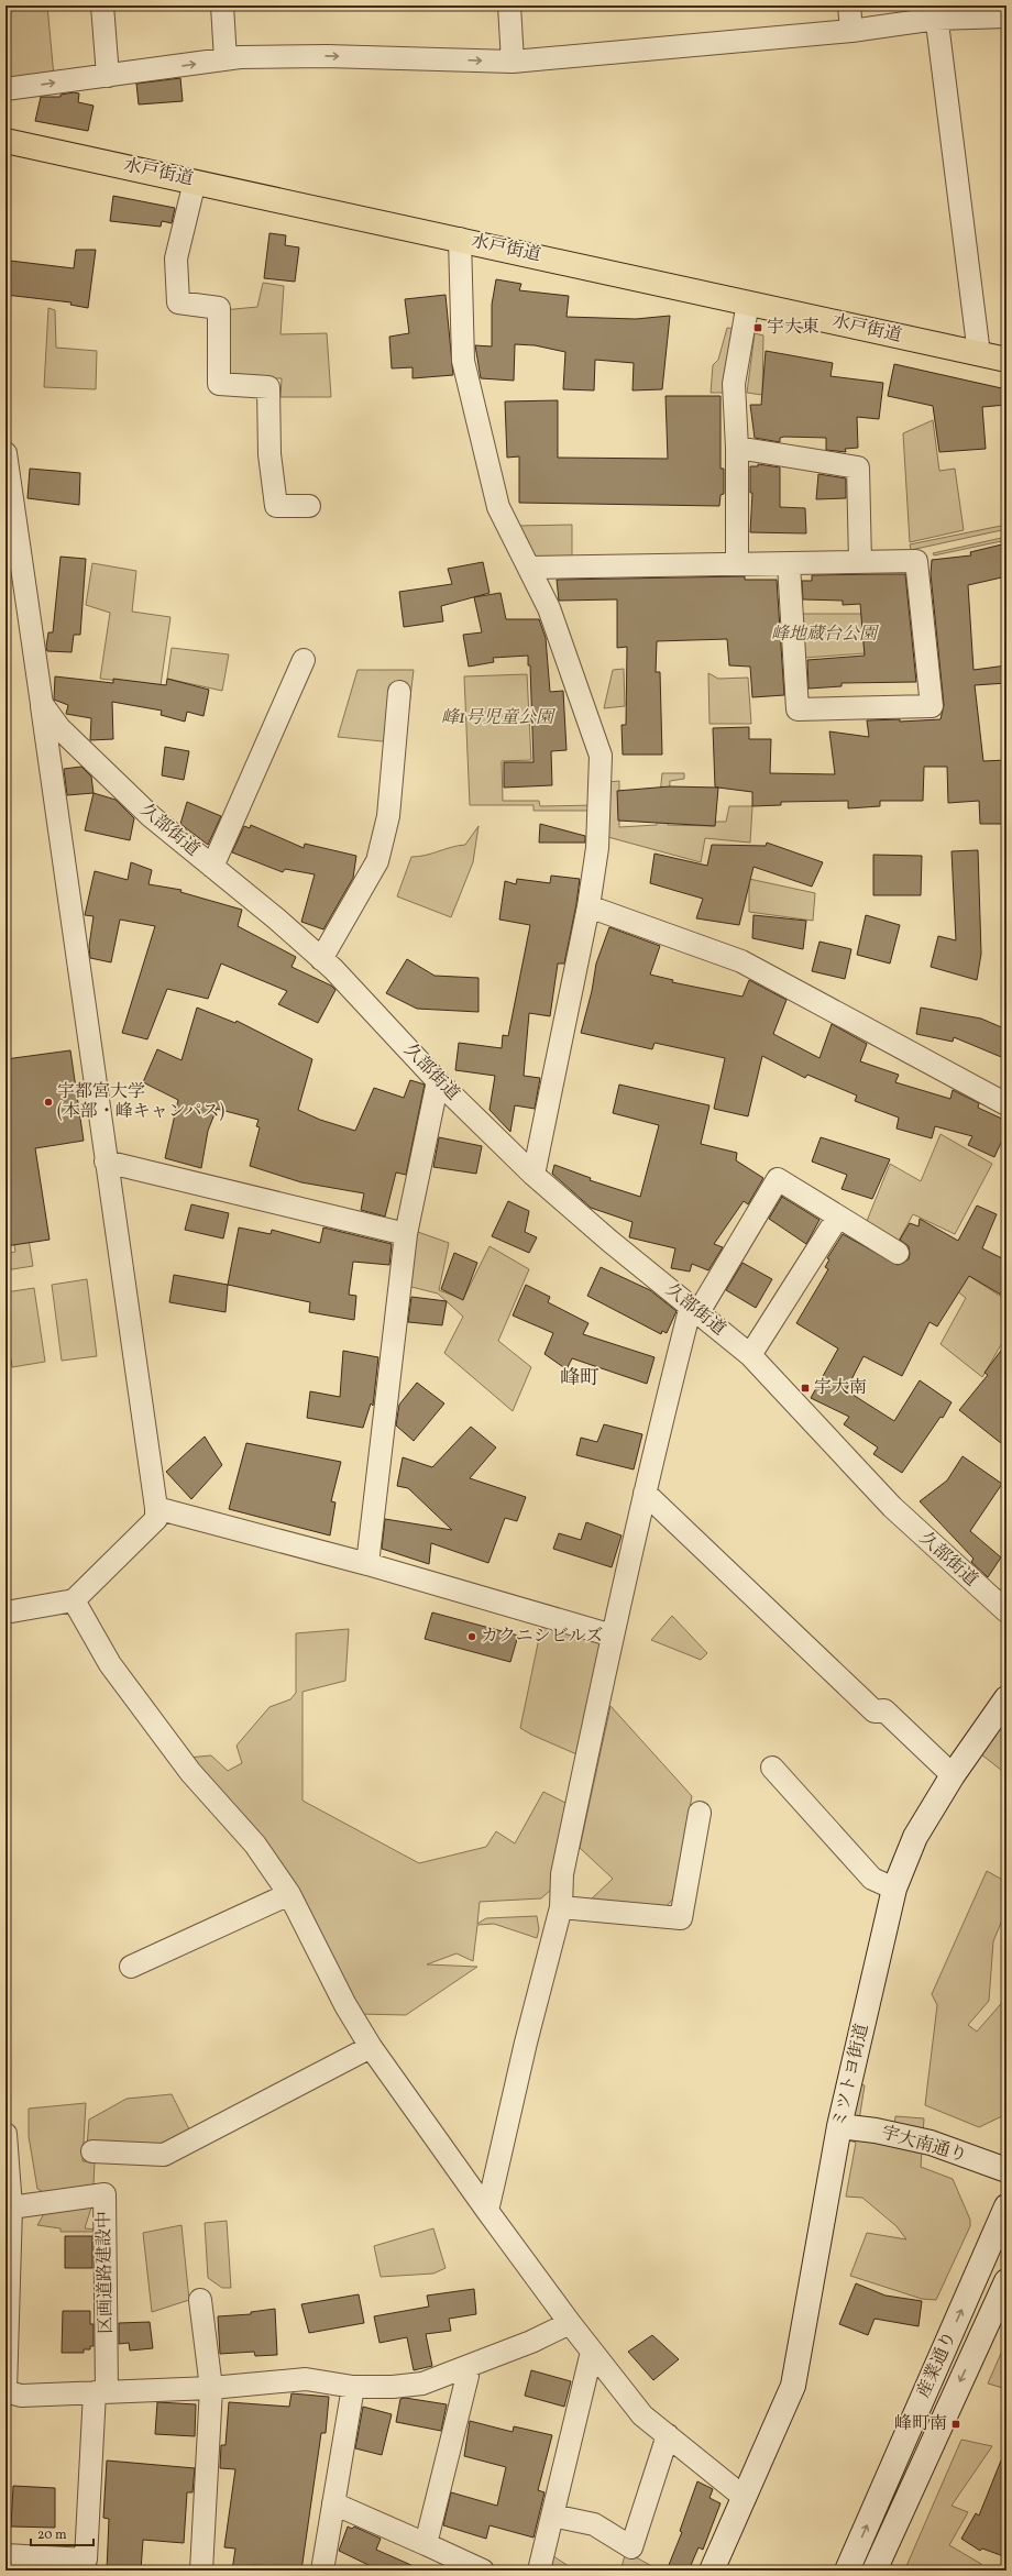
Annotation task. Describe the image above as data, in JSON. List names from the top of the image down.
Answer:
{
  "streets": {
    "highway": ["水戸街道"],
    "street": [
      "久部街道",
      "ミツトヨ街道",
      "宇大南通り",
      "区画道路建設中",
      "産業通り"
    ]
  },
  "crossings": [
    ["ミツトヨ街道", "宇大南通り"]
  ],
  "districts": ["峰町"],
  "parks": ["峰地蔵台公園", "峰1号児童公園"],
  "places": {
    "transit": ["宇大東", "宇大南", "峰町南"],
    "other": ["宇都宮大学 (本部・峰キャンパス)", "カクニシビルズ"]
  },
  "scale_bar": "20 m"
}
